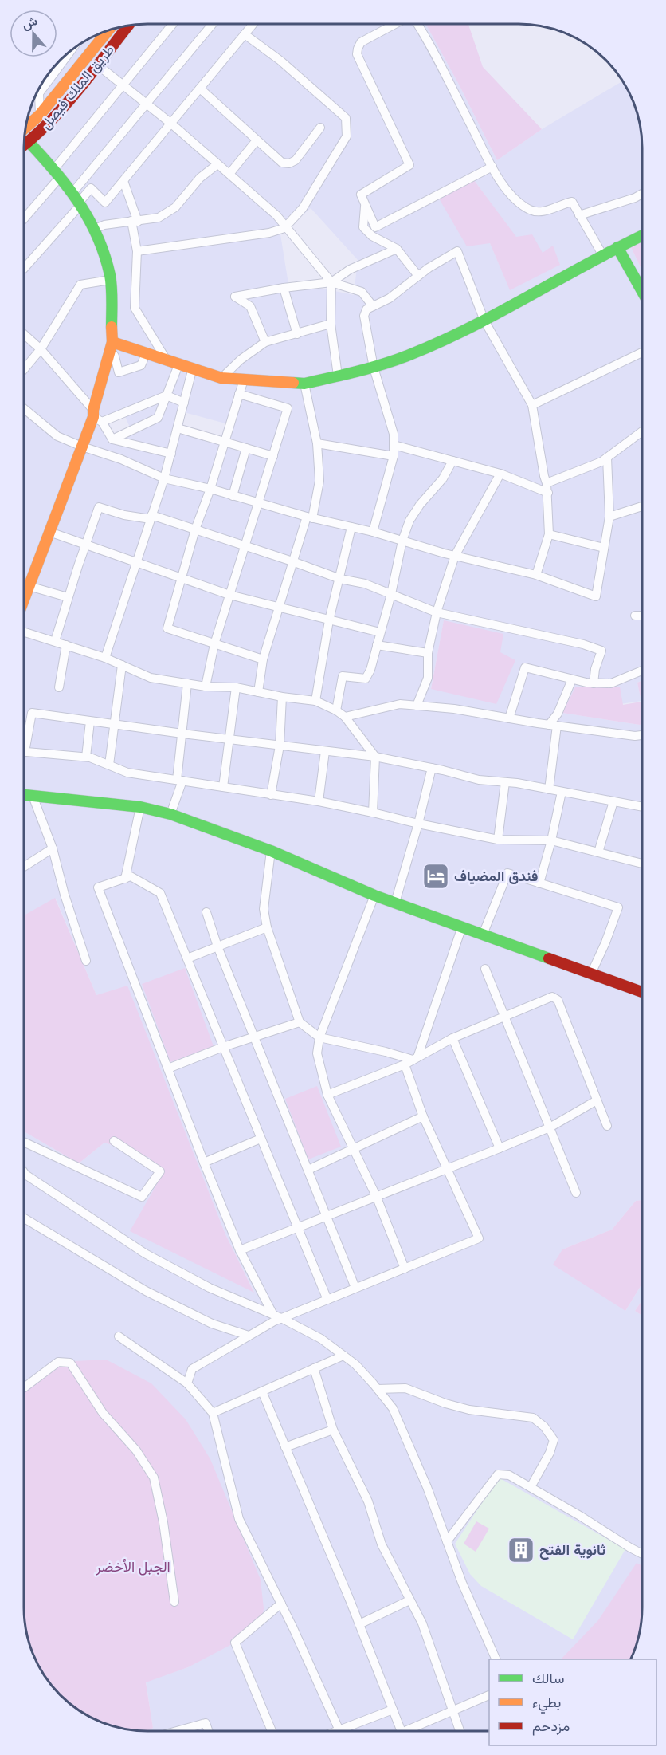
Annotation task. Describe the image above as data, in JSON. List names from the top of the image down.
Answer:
{
  "streets": {
    "street": ["طريق الملك فيصل"]
  },
  "parks": ["الجبل الأخضر"],
  "places": {
    "hotel": ["فندق المضياف"],
    "building": ["ثانوية الفتح"]
  },
  "legend": ["سالك", "بطيء", "مزدحم"],
  "north": "top"
}
